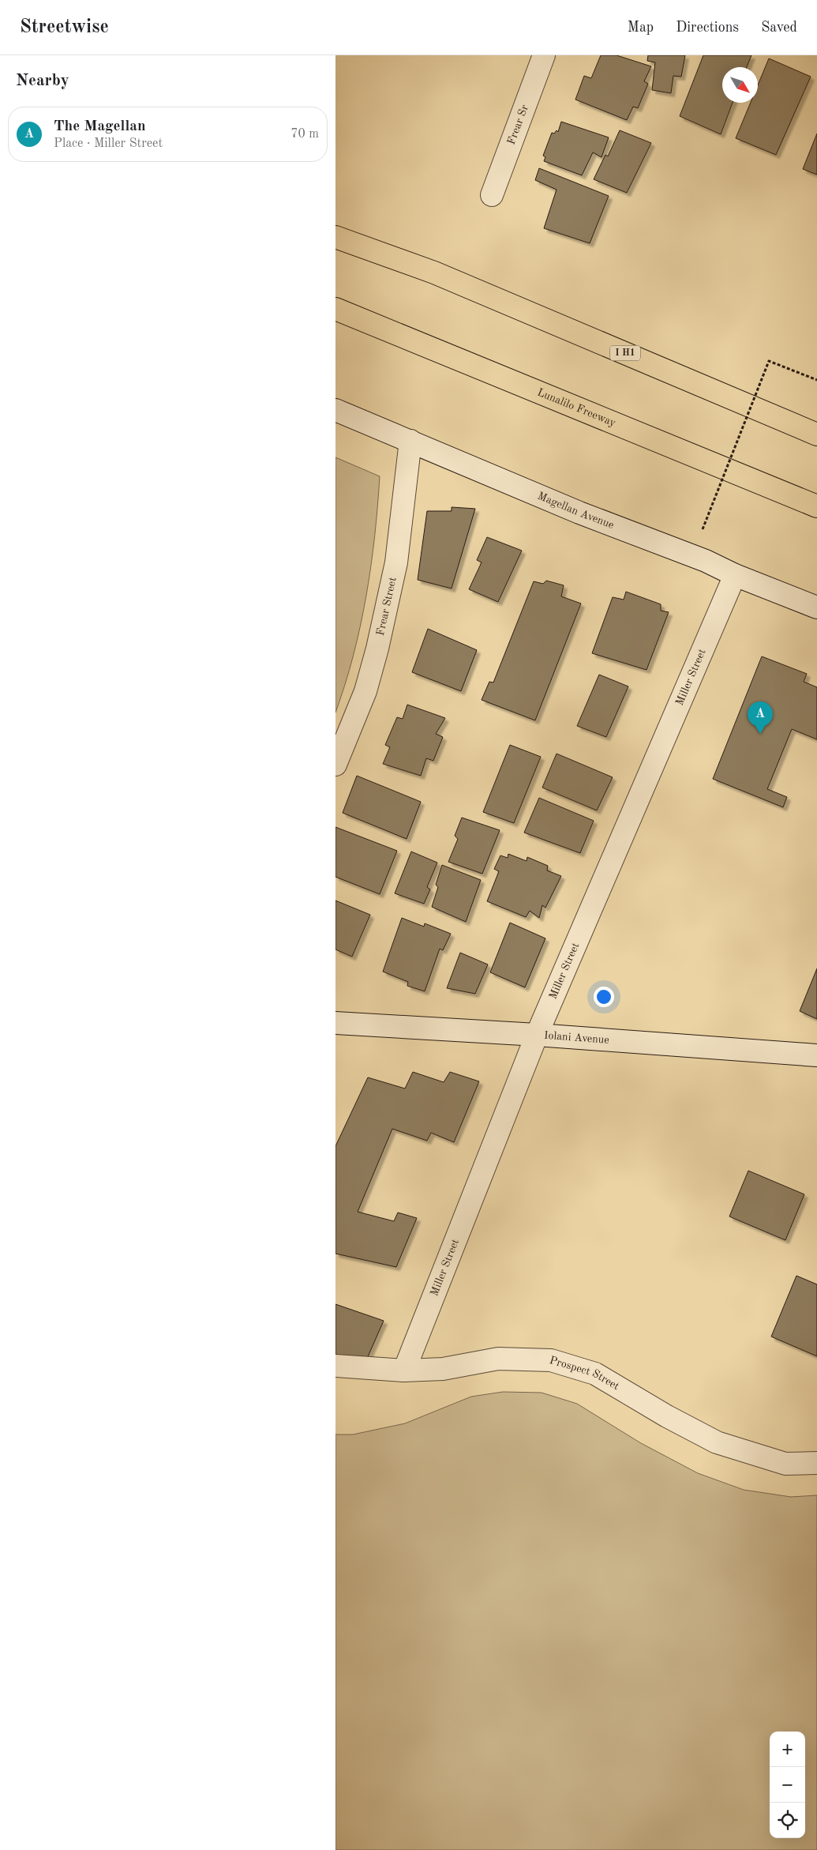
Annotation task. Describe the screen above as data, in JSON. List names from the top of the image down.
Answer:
{
  "streets": {
    "highway": ["I H1", "Lunalilo Freeway"],
    "street": [
      "Frear Sr",
      "Magellan Avenue",
      "Frear Street",
      "Miller Street",
      "Iolani Avenue",
      "Prospect Street"
    ]
  },
  "crossings": [
    ["Magellan Avenue", "Frear Street"],
    ["Magellan Avenue", "Miller Street"],
    ["Miller Street", "Iolani Avenue"],
    ["Miller Street", "Prospect Street"]
  ],
  "north": "bottom right",
  "page": {
    "header": "Streetwise",
    "nav": ["Map", "Directions", "Saved"],
    "heading": "Nearby",
    "list": [
      {
        "mark": "A",
        "name": "The Magellan",
        "note": "Place · Miller Street",
        "value": "70 m"
      }
    ],
    "pins": "A",
    "map_buttons": ["+", "−"]
  }
}
